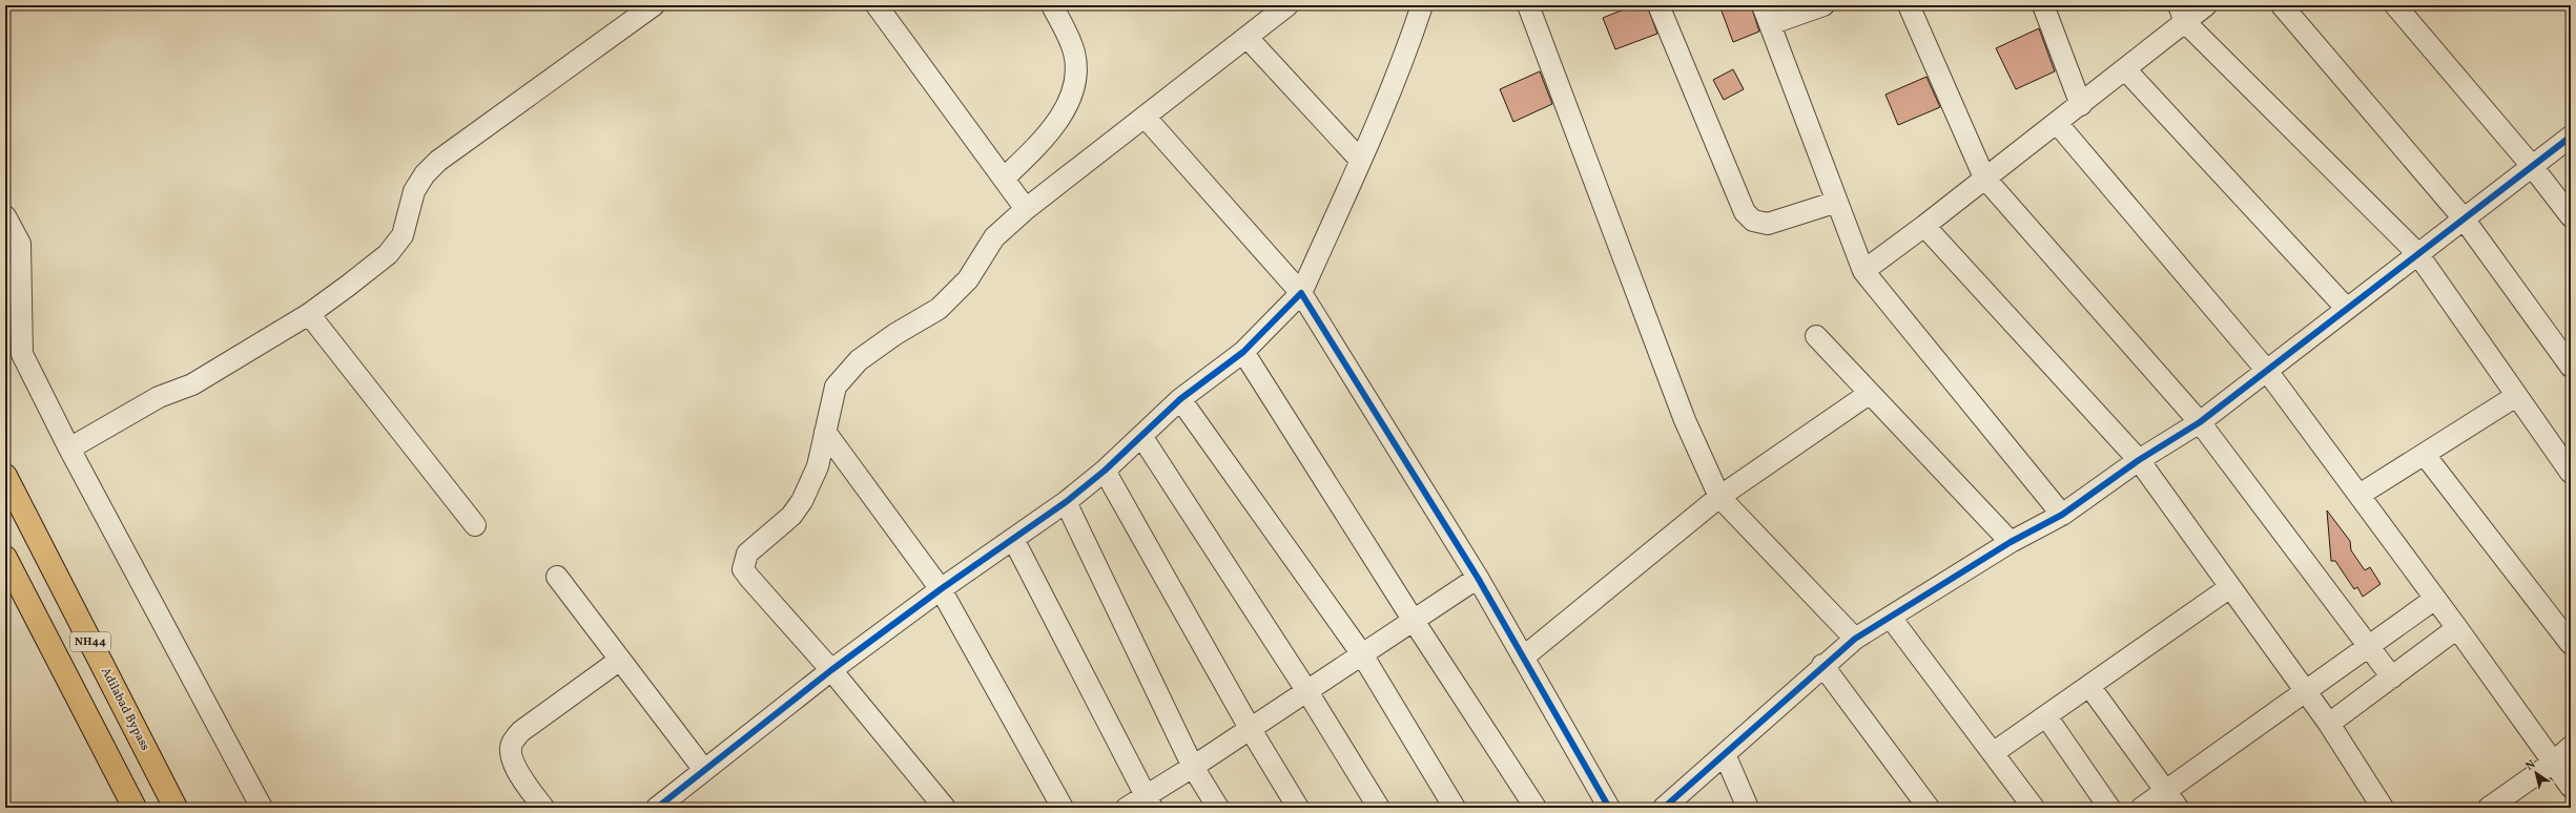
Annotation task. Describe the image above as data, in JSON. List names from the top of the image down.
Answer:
{
  "streets": {
    "highway": ["NH44", "Adilabad Bypass"]
  },
  "north": "top left"
}
